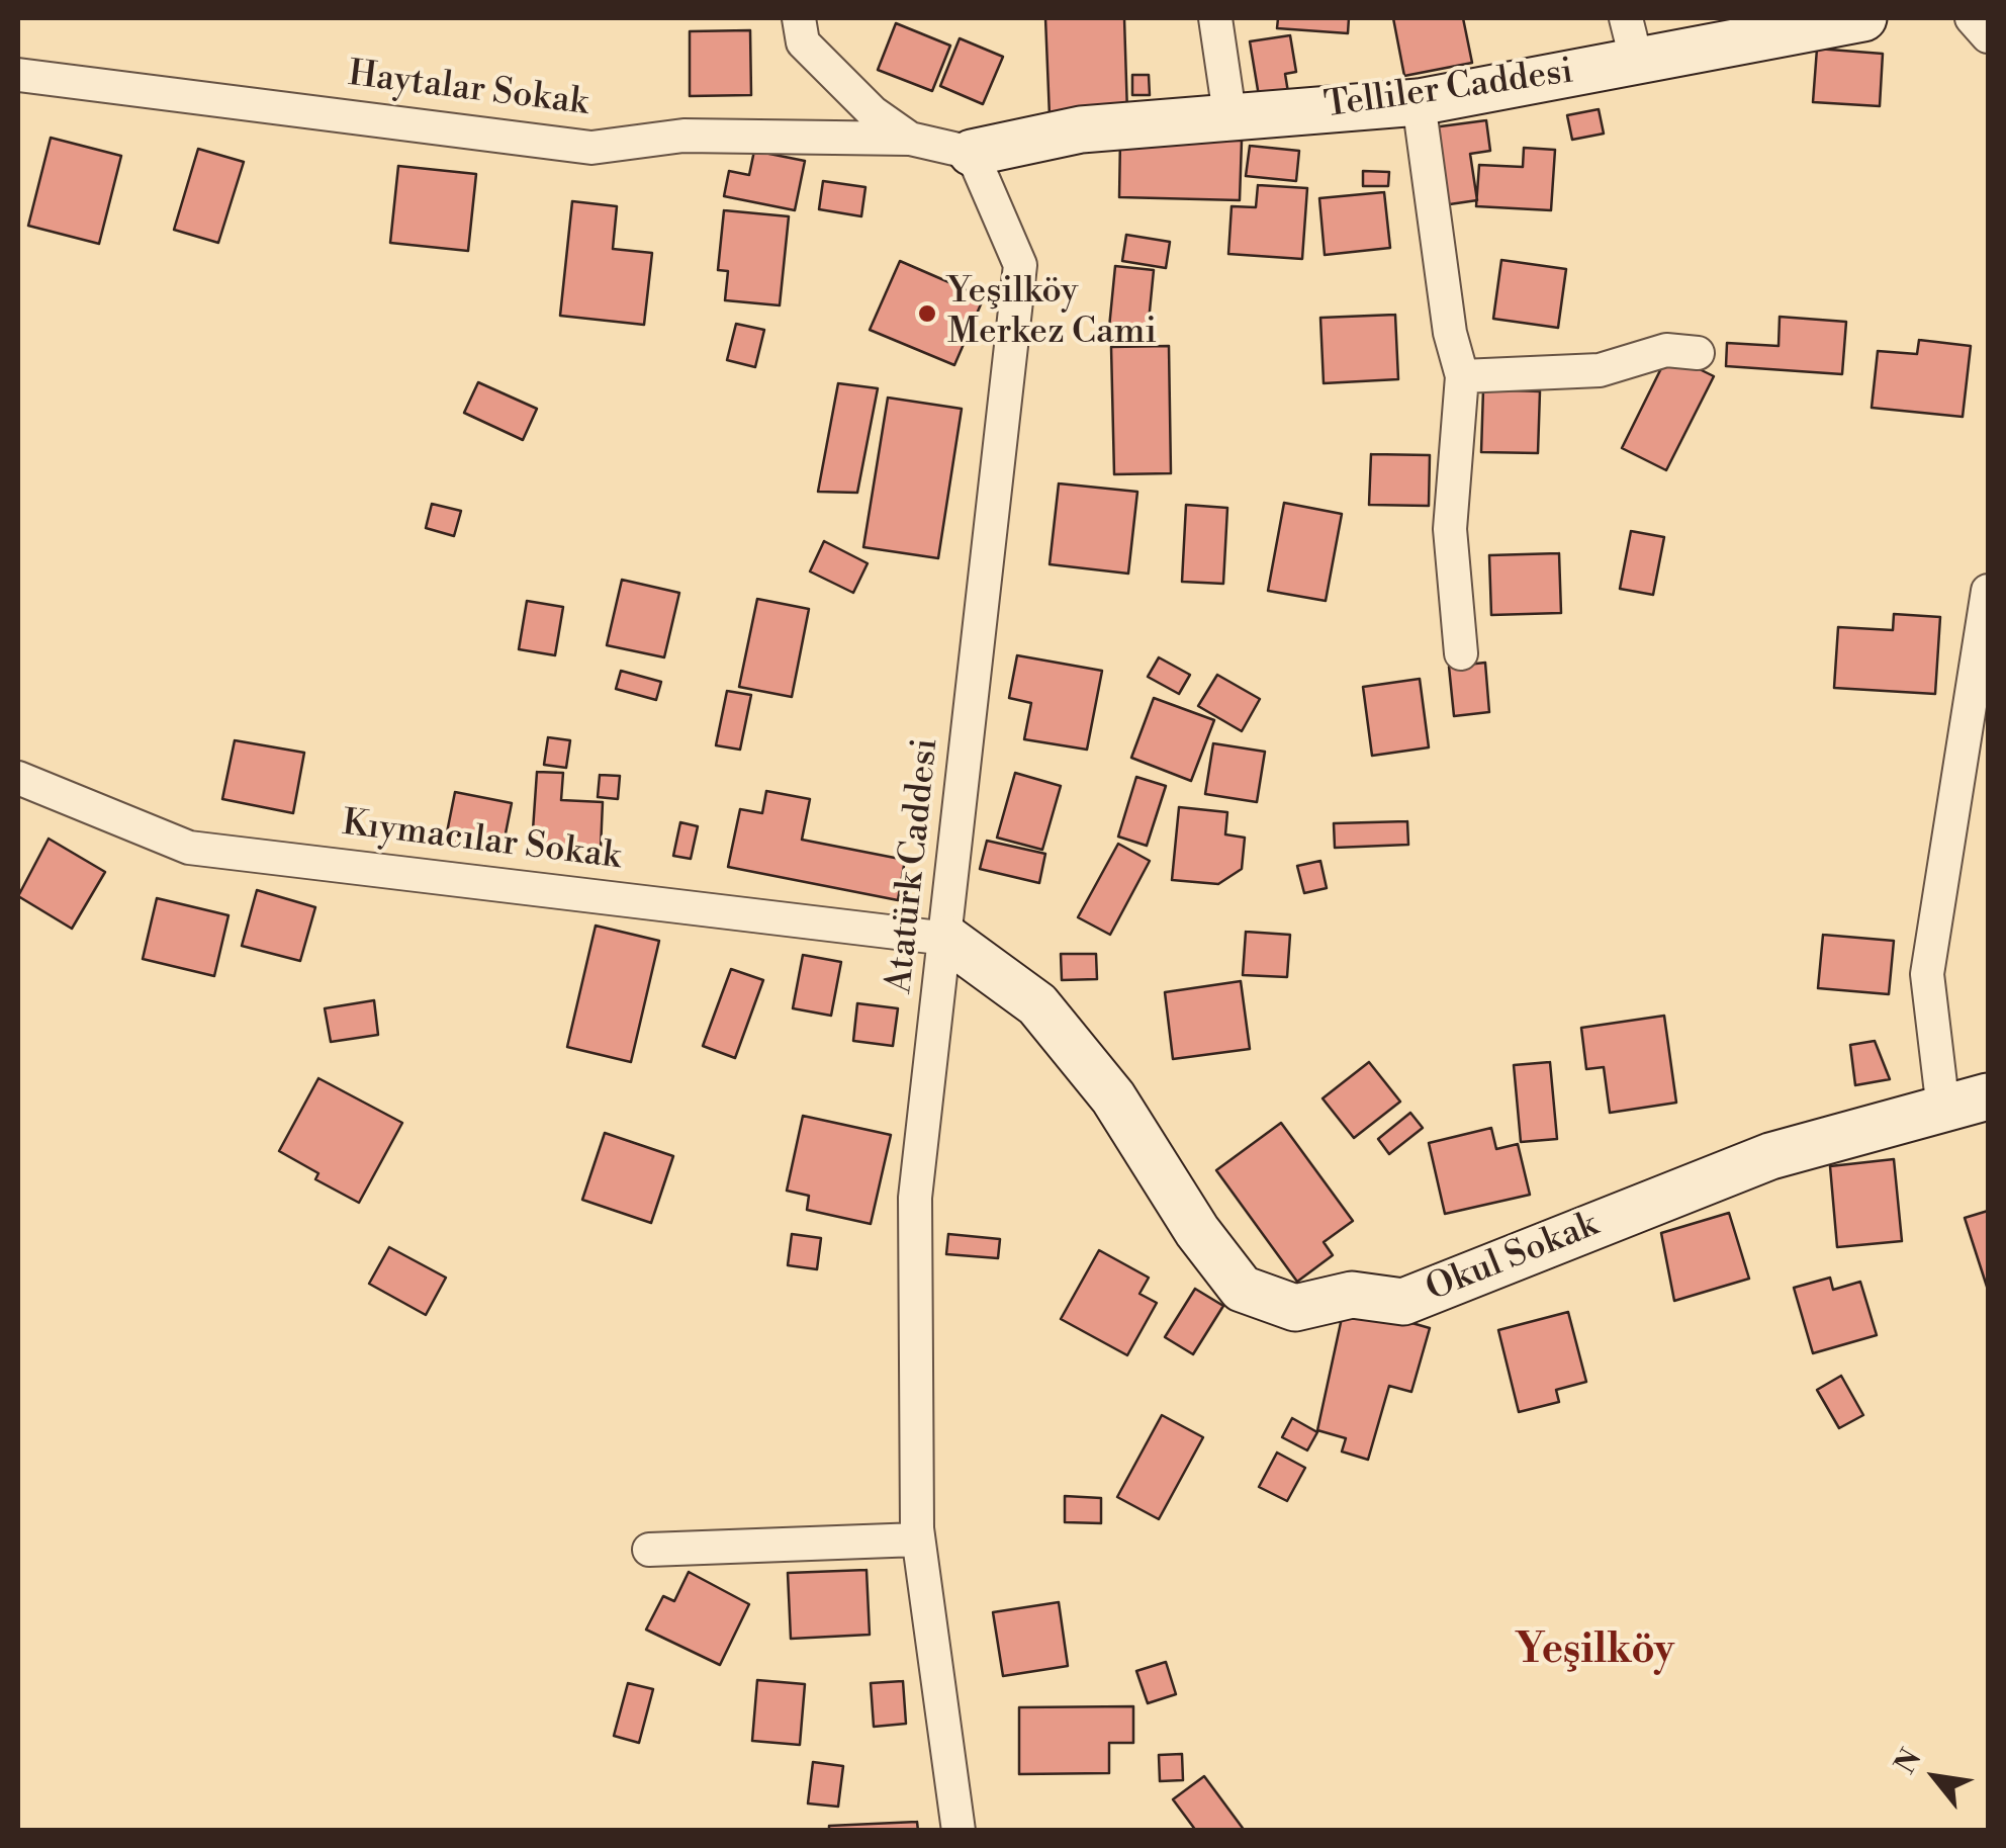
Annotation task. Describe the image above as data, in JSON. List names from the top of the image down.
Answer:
{
  "streets": {
    "street": [
      "Haytalar Sokak",
      "Telliler Caddesi",
      "Kıymacılar Sokak",
      "Atatürk Caddesi",
      "Okul Sokak"
    ]
  },
  "crossings": [
    ["Telliler Caddesi", "Atatürk Caddesi"],
    ["Kıymacılar Sokak", "Atatürk Caddesi"],
    ["Kıymacılar Sokak", "Okul Sokak"],
    ["Atatürk Caddesi", "Okul Sokak"]
  ],
  "districts": ["Yeşilköy"],
  "places": ["Yeşilköy Merkez Cami"],
  "north": "top left"
}
